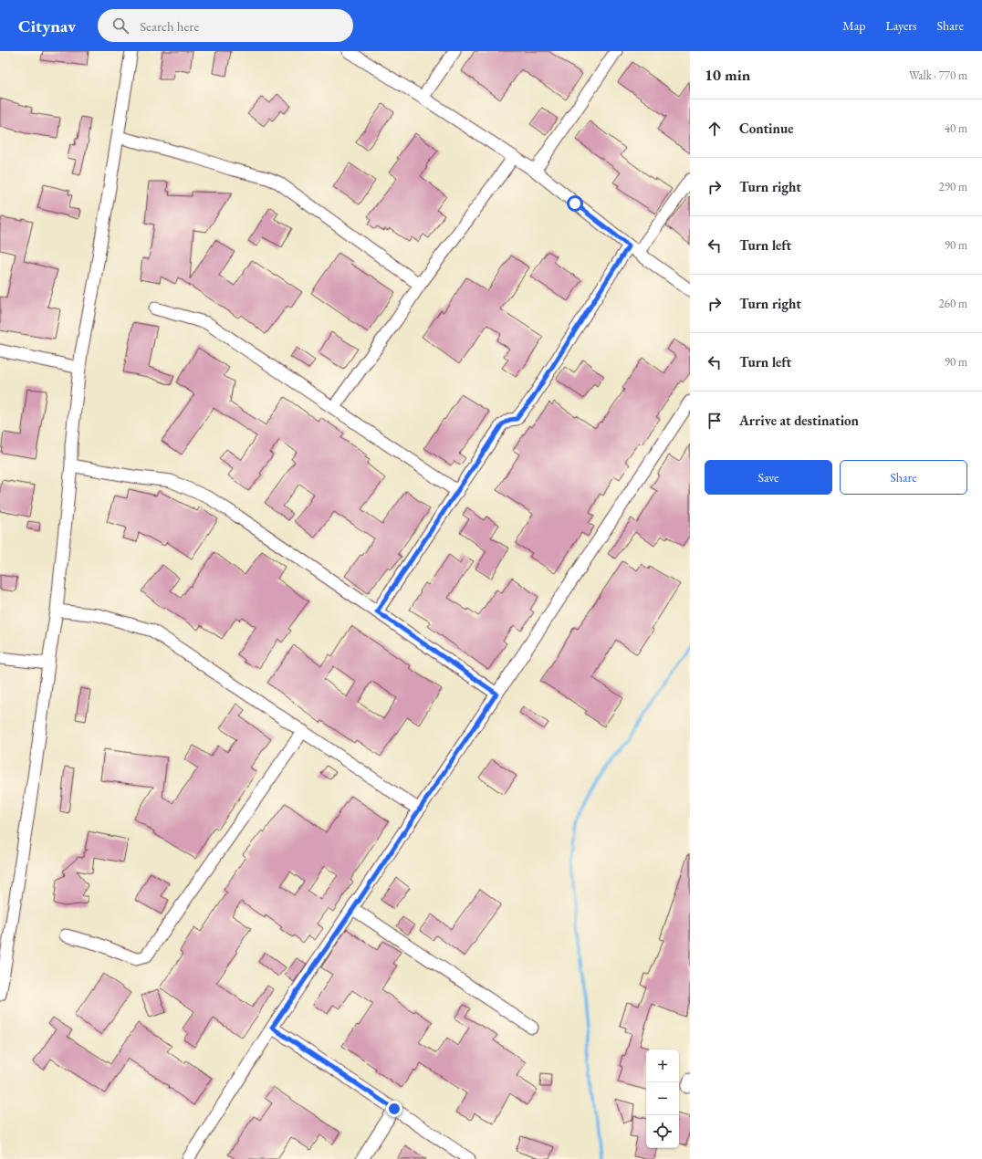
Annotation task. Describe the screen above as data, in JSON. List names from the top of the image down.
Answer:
{
  "page": {
    "header": "Citynav",
    "search": "Search here",
    "nav": ["Map", "Layers", "Share"],
    "heading": ["10 min", "Walk · 770 m"],
    "list": [
      ["Continue", "40 m"],
      ["Turn right", "290 m"],
      ["Turn left", "90 m"],
      ["Turn right", "260 m"],
      ["Turn left", "90 m"],
      "Arrive at destination"
    ],
    "buttons": ["Save", "Share"],
    "map_buttons": ["+", "−"]
  }
}
